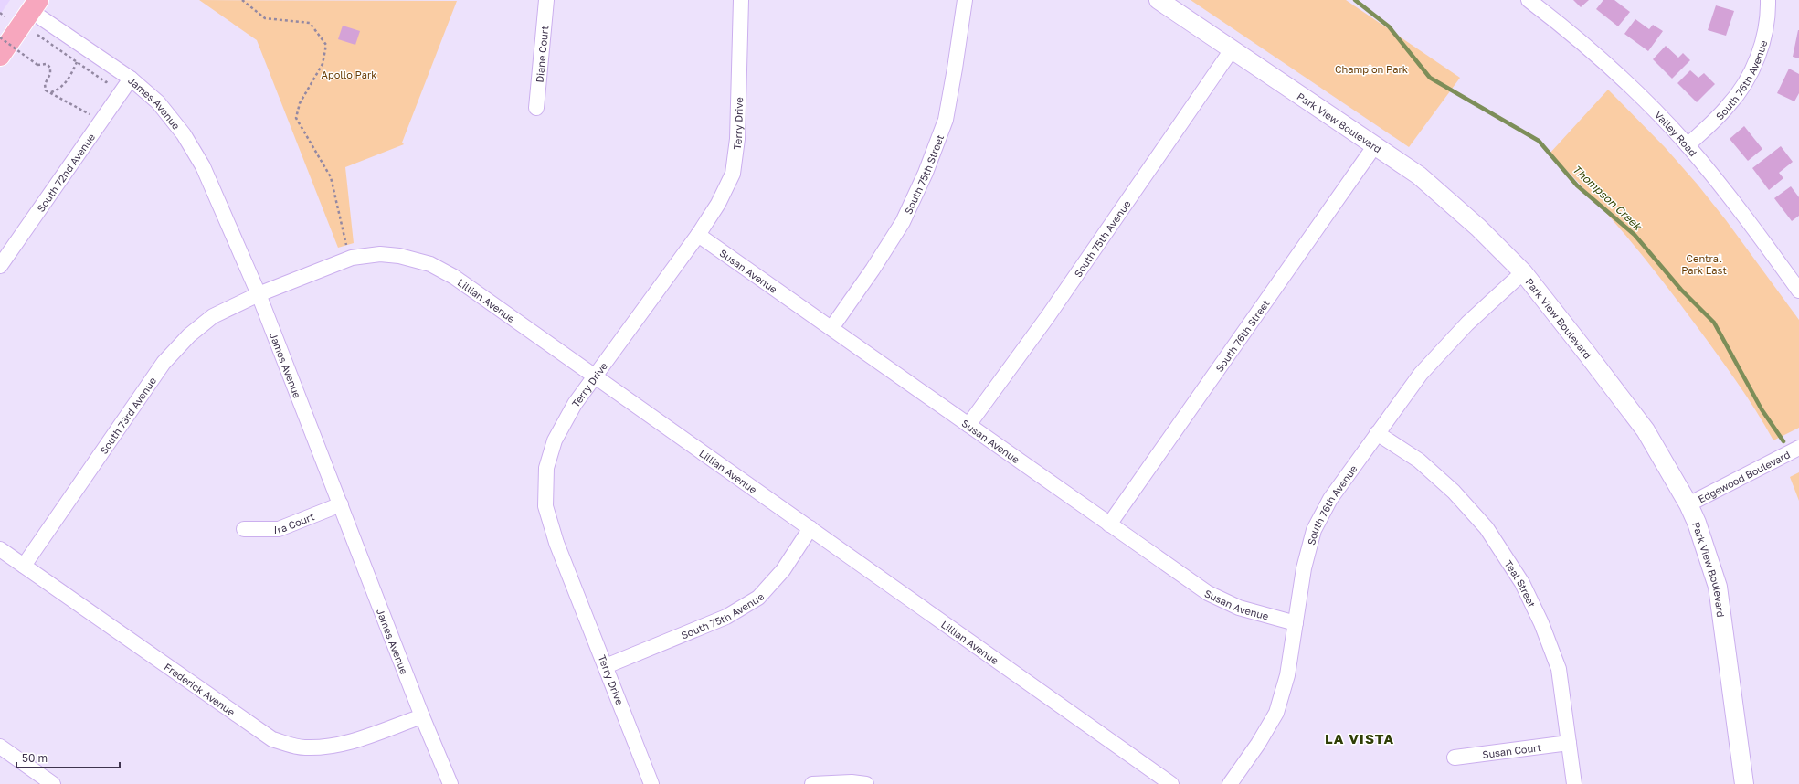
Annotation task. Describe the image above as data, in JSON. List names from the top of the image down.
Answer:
{
  "streets": {
    "street": [
      "Diane Court",
      "South 76th Avenue",
      "James Avenue",
      "Park View Boulevard",
      "Terry Drive",
      "Valley Road",
      "South 72nd Avenue",
      "South 75th Street",
      "South 75th Avenue",
      "Susan Avenue",
      "Lillian Avenue",
      "South 76th Street",
      "South 73rd Avenue",
      "Edgewood Boulevard",
      "Ira Court",
      "Teal Street",
      "Frederick Avenue",
      "Susan Court"
    ]
  },
  "crossings": [
    ["South 76th Avenue", "Park View Boulevard"],
    ["South 76th Avenue", "Valley Road"],
    ["South 76th Avenue", "Susan Avenue"],
    ["South 76th Avenue", "Teal Street"],
    ["James Avenue", "South 72nd Avenue"],
    ["James Avenue", "Lillian Avenue"],
    ["James Avenue", "South 73rd Avenue"],
    ["James Avenue", "Ira Court"],
    ["James Avenue", "Frederick Avenue"],
    ["Park View Boulevard", "South 75th Avenue"],
    ["Park View Boulevard", "South 76th Street"],
    ["Park View Boulevard", "Edgewood Boulevard"],
    ["Terry Drive", "South 75th Avenue"],
    ["Terry Drive", "Susan Avenue"],
    ["Terry Drive", "Lillian Avenue"],
    ["South 75th Street", "Susan Avenue"],
    ["South 75th Avenue", "Susan Avenue"],
    ["South 75th Avenue", "Lillian Avenue"],
    ["Susan Avenue", "South 76th Street"],
    ["Lillian Avenue", "South 73rd Avenue"],
    ["South 73rd Avenue", "Frederick Avenue"],
    ["Teal Street", "Susan Court"]
  ],
  "districts": ["LA VISTA"],
  "water": ["Thompson Creek"],
  "parks": ["Champion Park", "Apollo Park", "Central Park East"],
  "scale_bar": "50 m"
}
